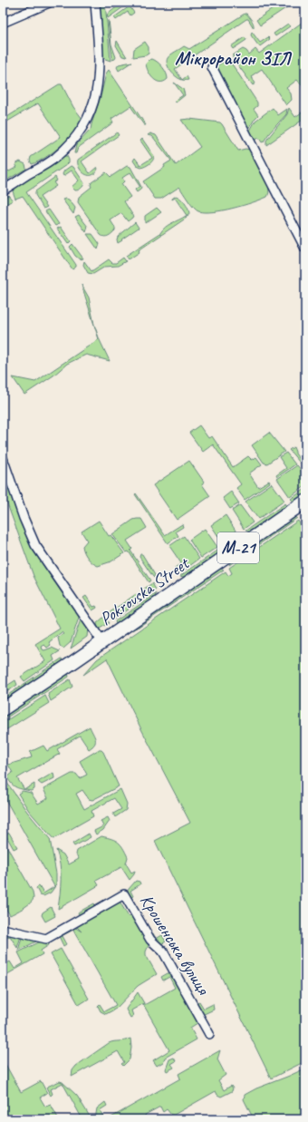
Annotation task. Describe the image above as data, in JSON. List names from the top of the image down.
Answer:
{
  "streets": {
    "highway": ["М-21", "Pokrovska Street"],
    "street": ["Крошенська вулиця"]
  },
  "districts": ["Мікрорайон ЗІЛ"]
}
